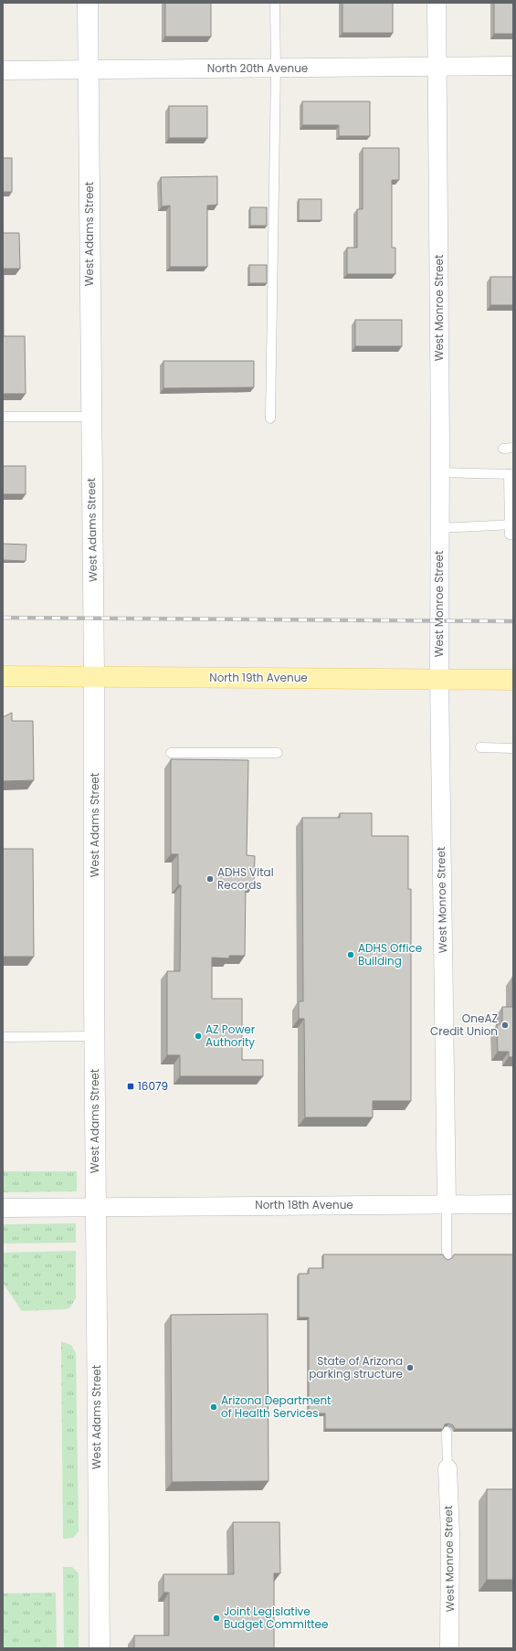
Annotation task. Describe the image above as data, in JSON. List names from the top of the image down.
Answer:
{
  "streets": {
    "main road": ["West Adams Street", "North 19th Avenue"],
    "street": ["North 20th Avenue", "West Monroe Street", "North 18th Avenue"]
  },
  "crossings": [
    ["North 20th Avenue", "West Adams Street"],
    ["North 20th Avenue", "West Monroe Street"],
    ["West Adams Street", "North 19th Avenue"],
    ["West Adams Street", "North 18th Avenue"],
    ["West Monroe Street", "North 19th Avenue"],
    ["West Monroe Street", "North 18th Avenue"]
  ],
  "places": {
    "other": [
      "ADHS Vital Records",
      "ADHS Office Building",
      "OneAZ Credit Union",
      "AZ Power Authority",
      "State of Arizona parking structure",
      "Arizona Department of Health Services",
      "Joint Legislative Budget Committee"
    ],
    "transit": ["16079"]
  }
}
